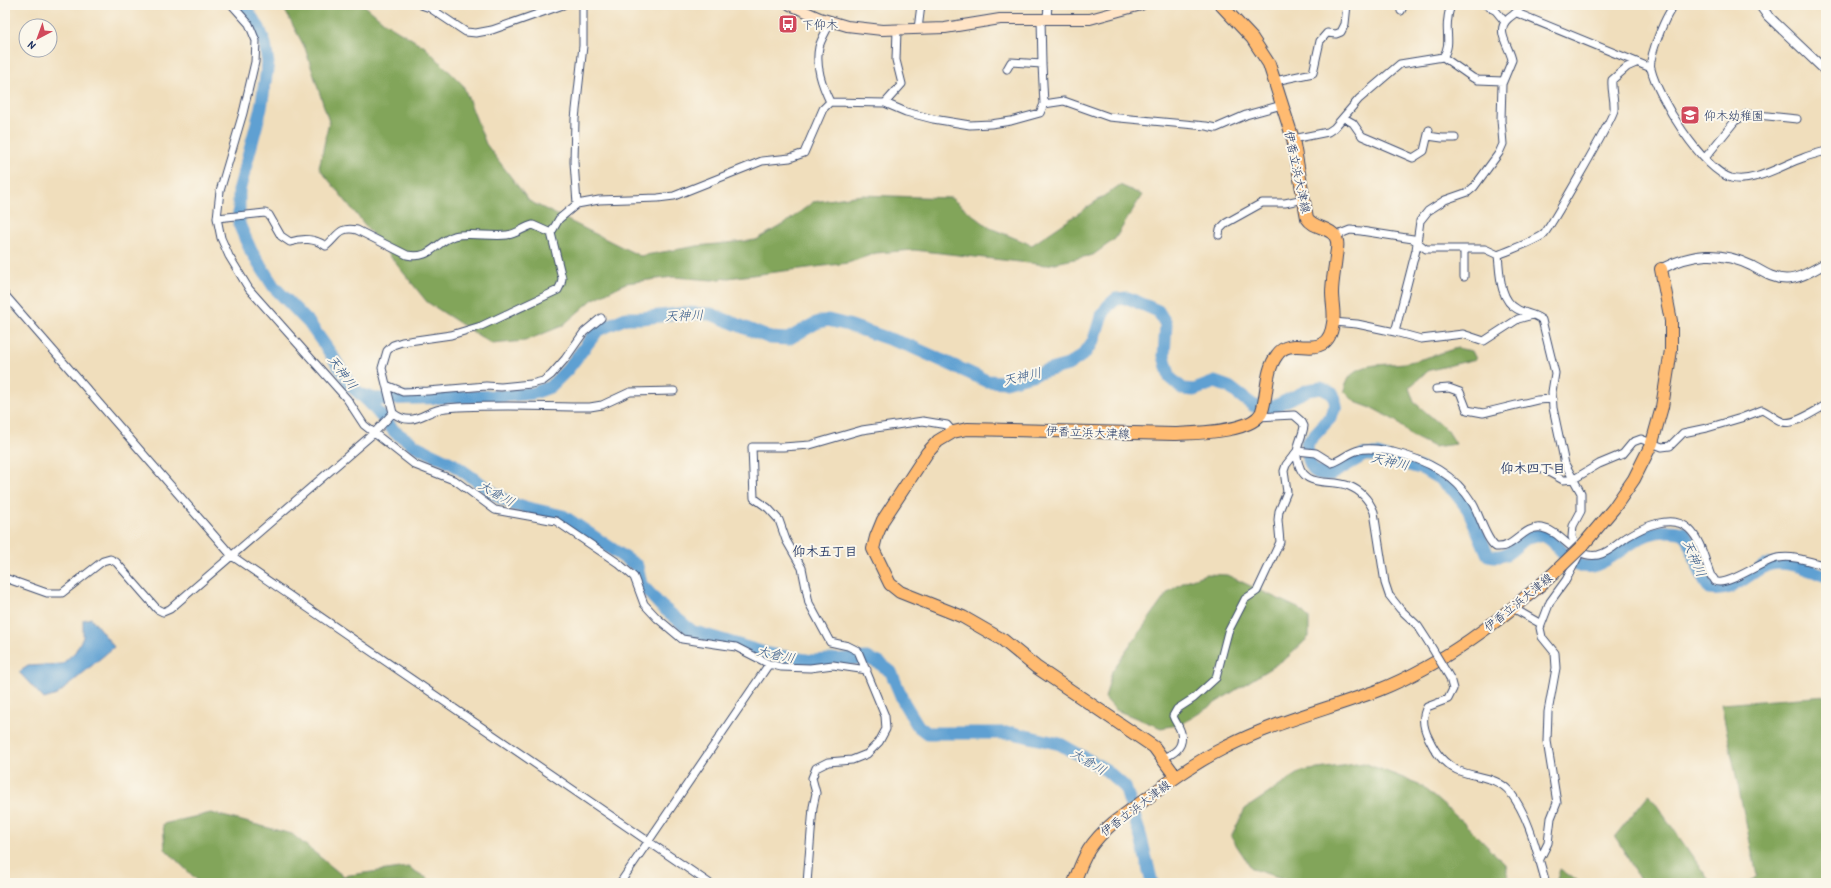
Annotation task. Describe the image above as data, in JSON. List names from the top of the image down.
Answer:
{
  "streets": {
    "main road": ["伊香立浜大津線"]
  },
  "districts": ["仰木四丁目", "仰木五丁目"],
  "water": ["天神川", "大倉川"],
  "places": {
    "bus stop": ["下仰木"],
    "school or university": ["仰木幼稚園"]
  },
  "north": "bottom left"
}
